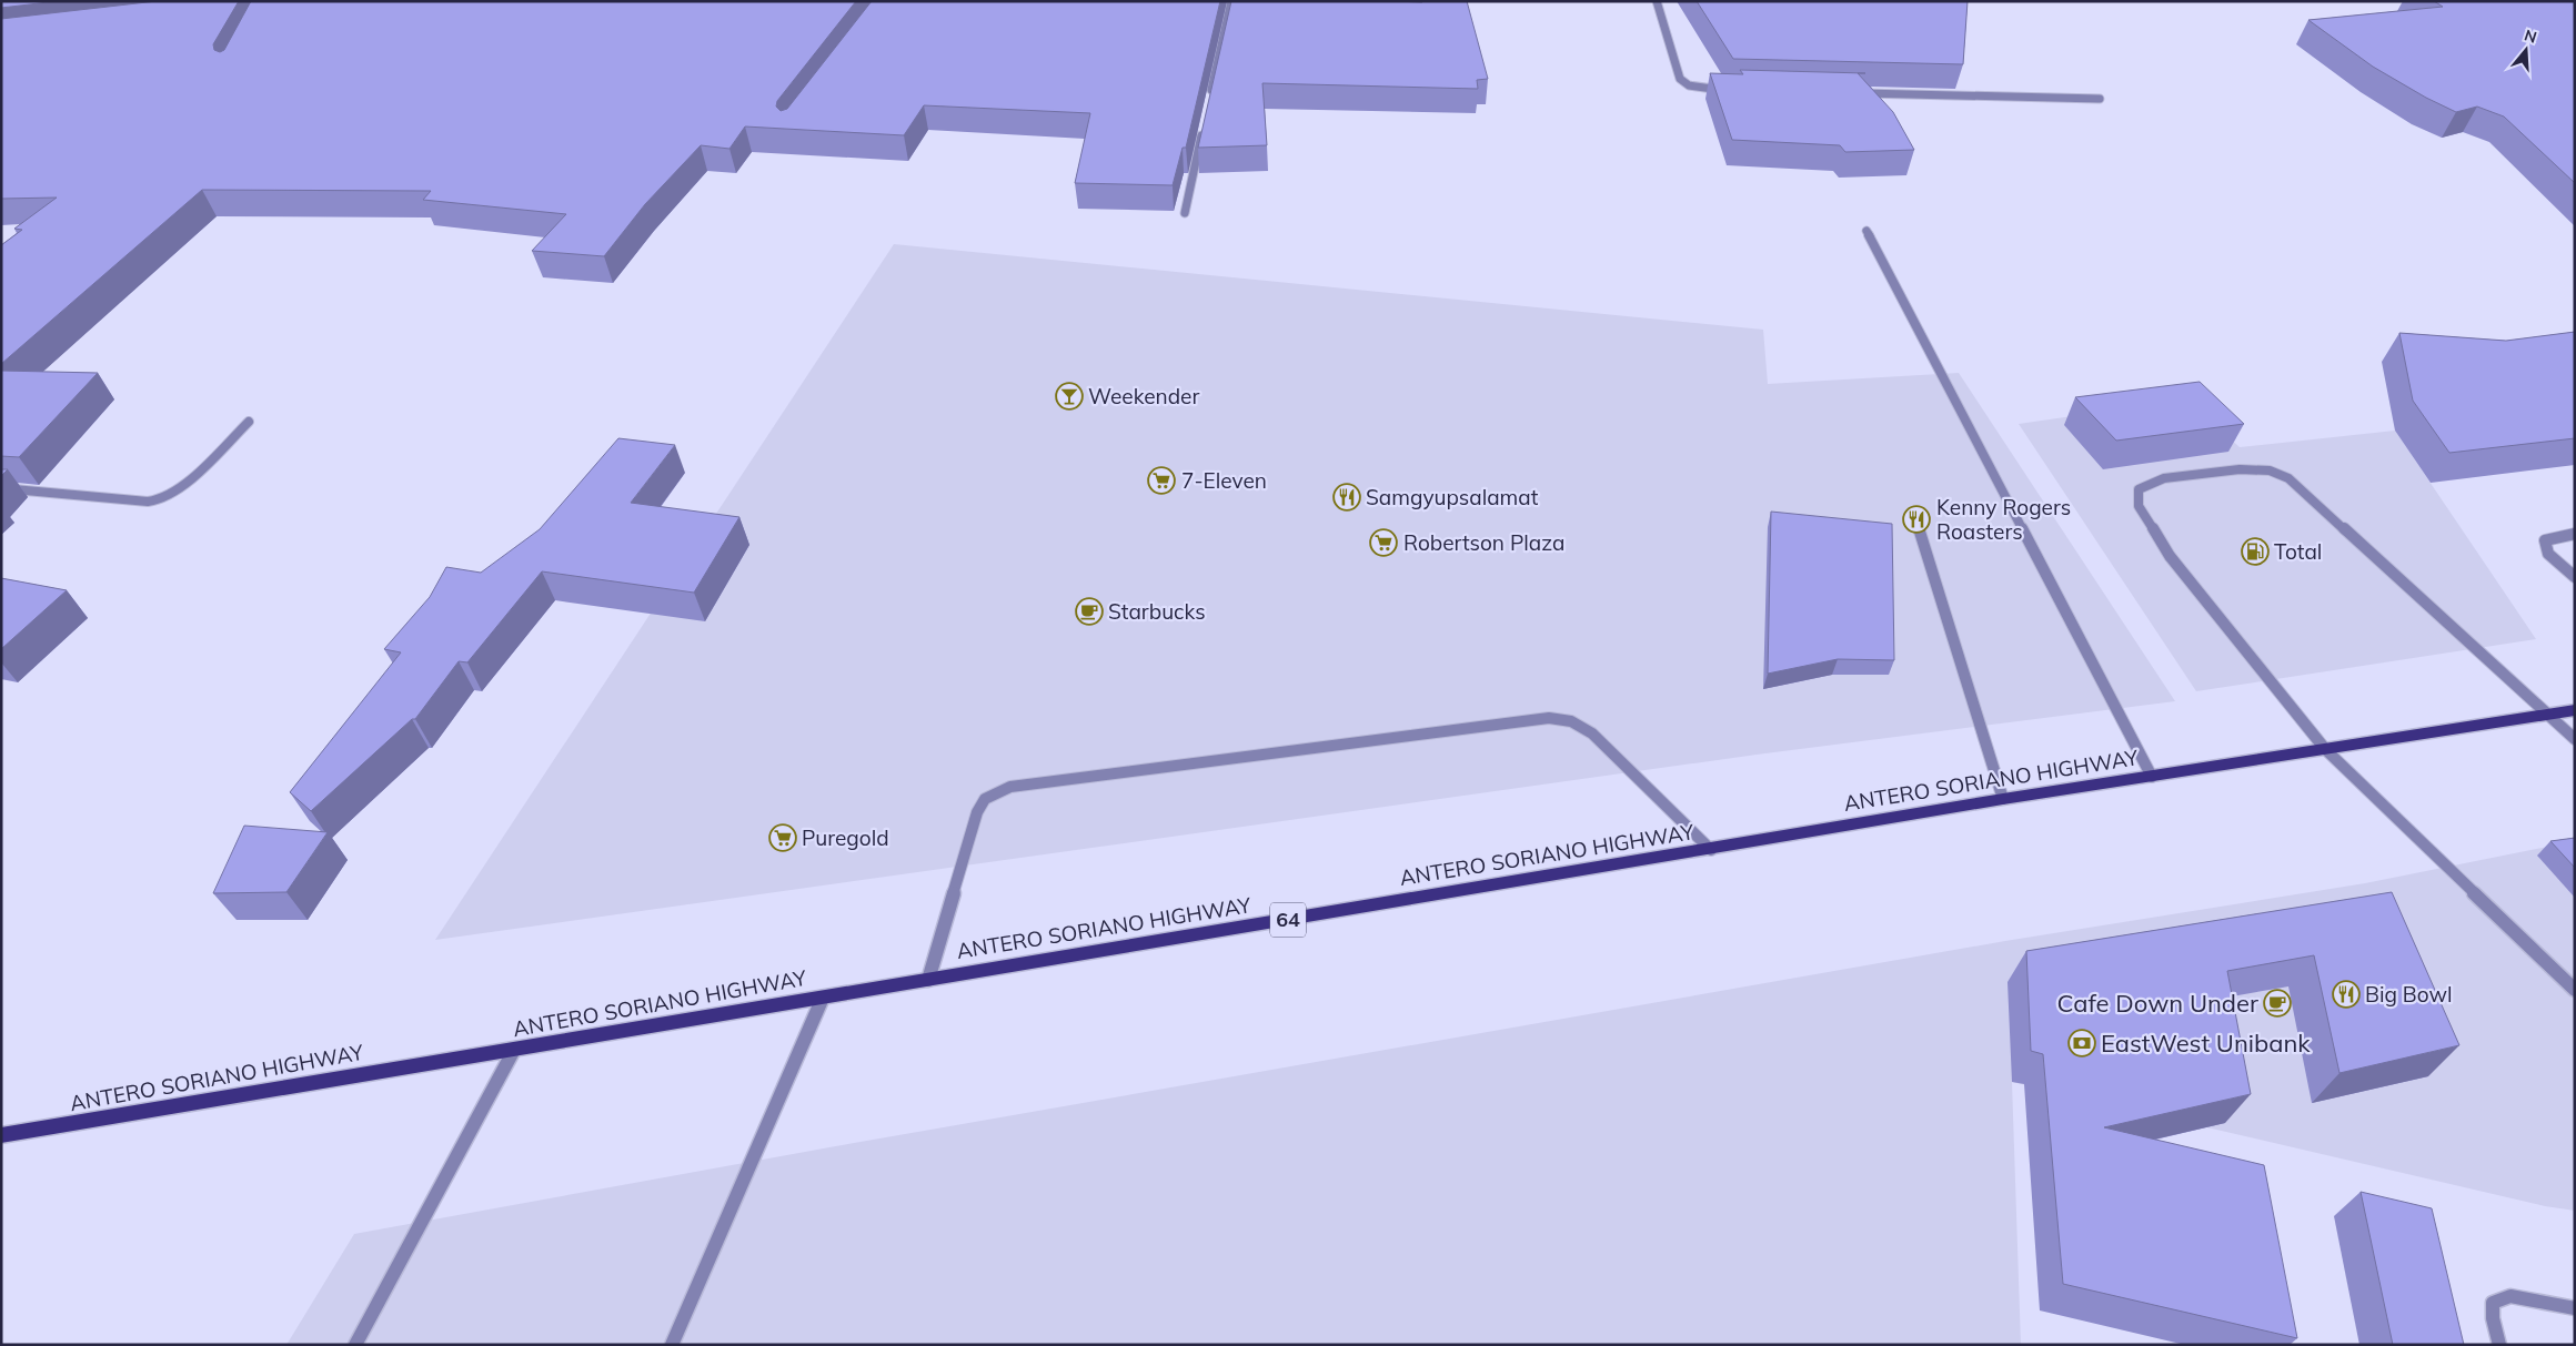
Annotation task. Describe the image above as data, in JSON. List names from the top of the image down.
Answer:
{
  "streets": {
    "main road": ["ANTERO SORIANO HIGHWAY", "64"]
  },
  "places": {
    "bar": ["Weekender"],
    "supermarket": ["7-Eleven", "Robertson Plaza", "Puregold"],
    "restaurant": ["Samgyupsalamat", "Kenny Rogers Roasters", "Big Bowl"],
    "fuel station": ["Total"],
    "cafe": ["Starbucks", "Cafe Down Under"],
    "bank": ["EastWest Unibank"]
  },
  "north": "top"
}
